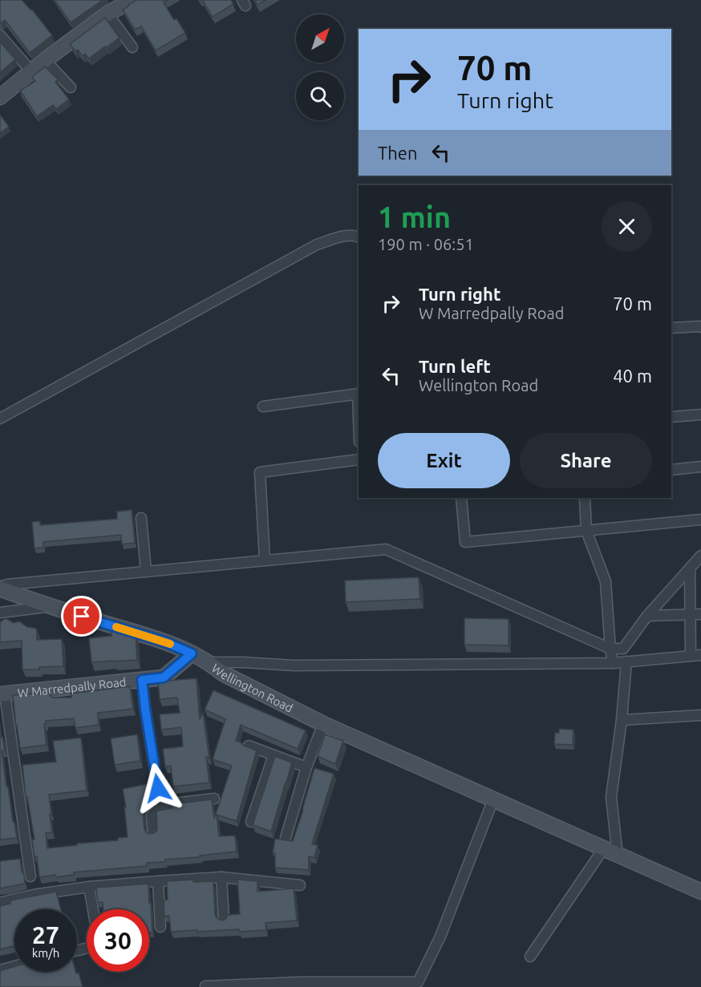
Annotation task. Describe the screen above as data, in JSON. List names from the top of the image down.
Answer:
{
  "streets": {
    "main road": ["W Marredpally Road", "Wellington Road"]
  },
  "crossings": [
    ["W Marredpally Road", "Wellington Road"]
  ],
  "north": "top right",
  "page": {
    "turn": ["70 m", "Turn right"],
    "then": "Then",
    "heading": ["1 min", "190 m · 06:51"],
    "list": [
      {
        "name": "Turn right",
        "note": "W Marredpally Road",
        "value": "70 m"
      },
      {
        "name": "Turn left",
        "note": "Wellington Road",
        "value": "40 m"
      }
    ],
    "buttons": ["Exit", "Share"],
    "speed": "27 km/h",
    "limit": "30"
  }
}
